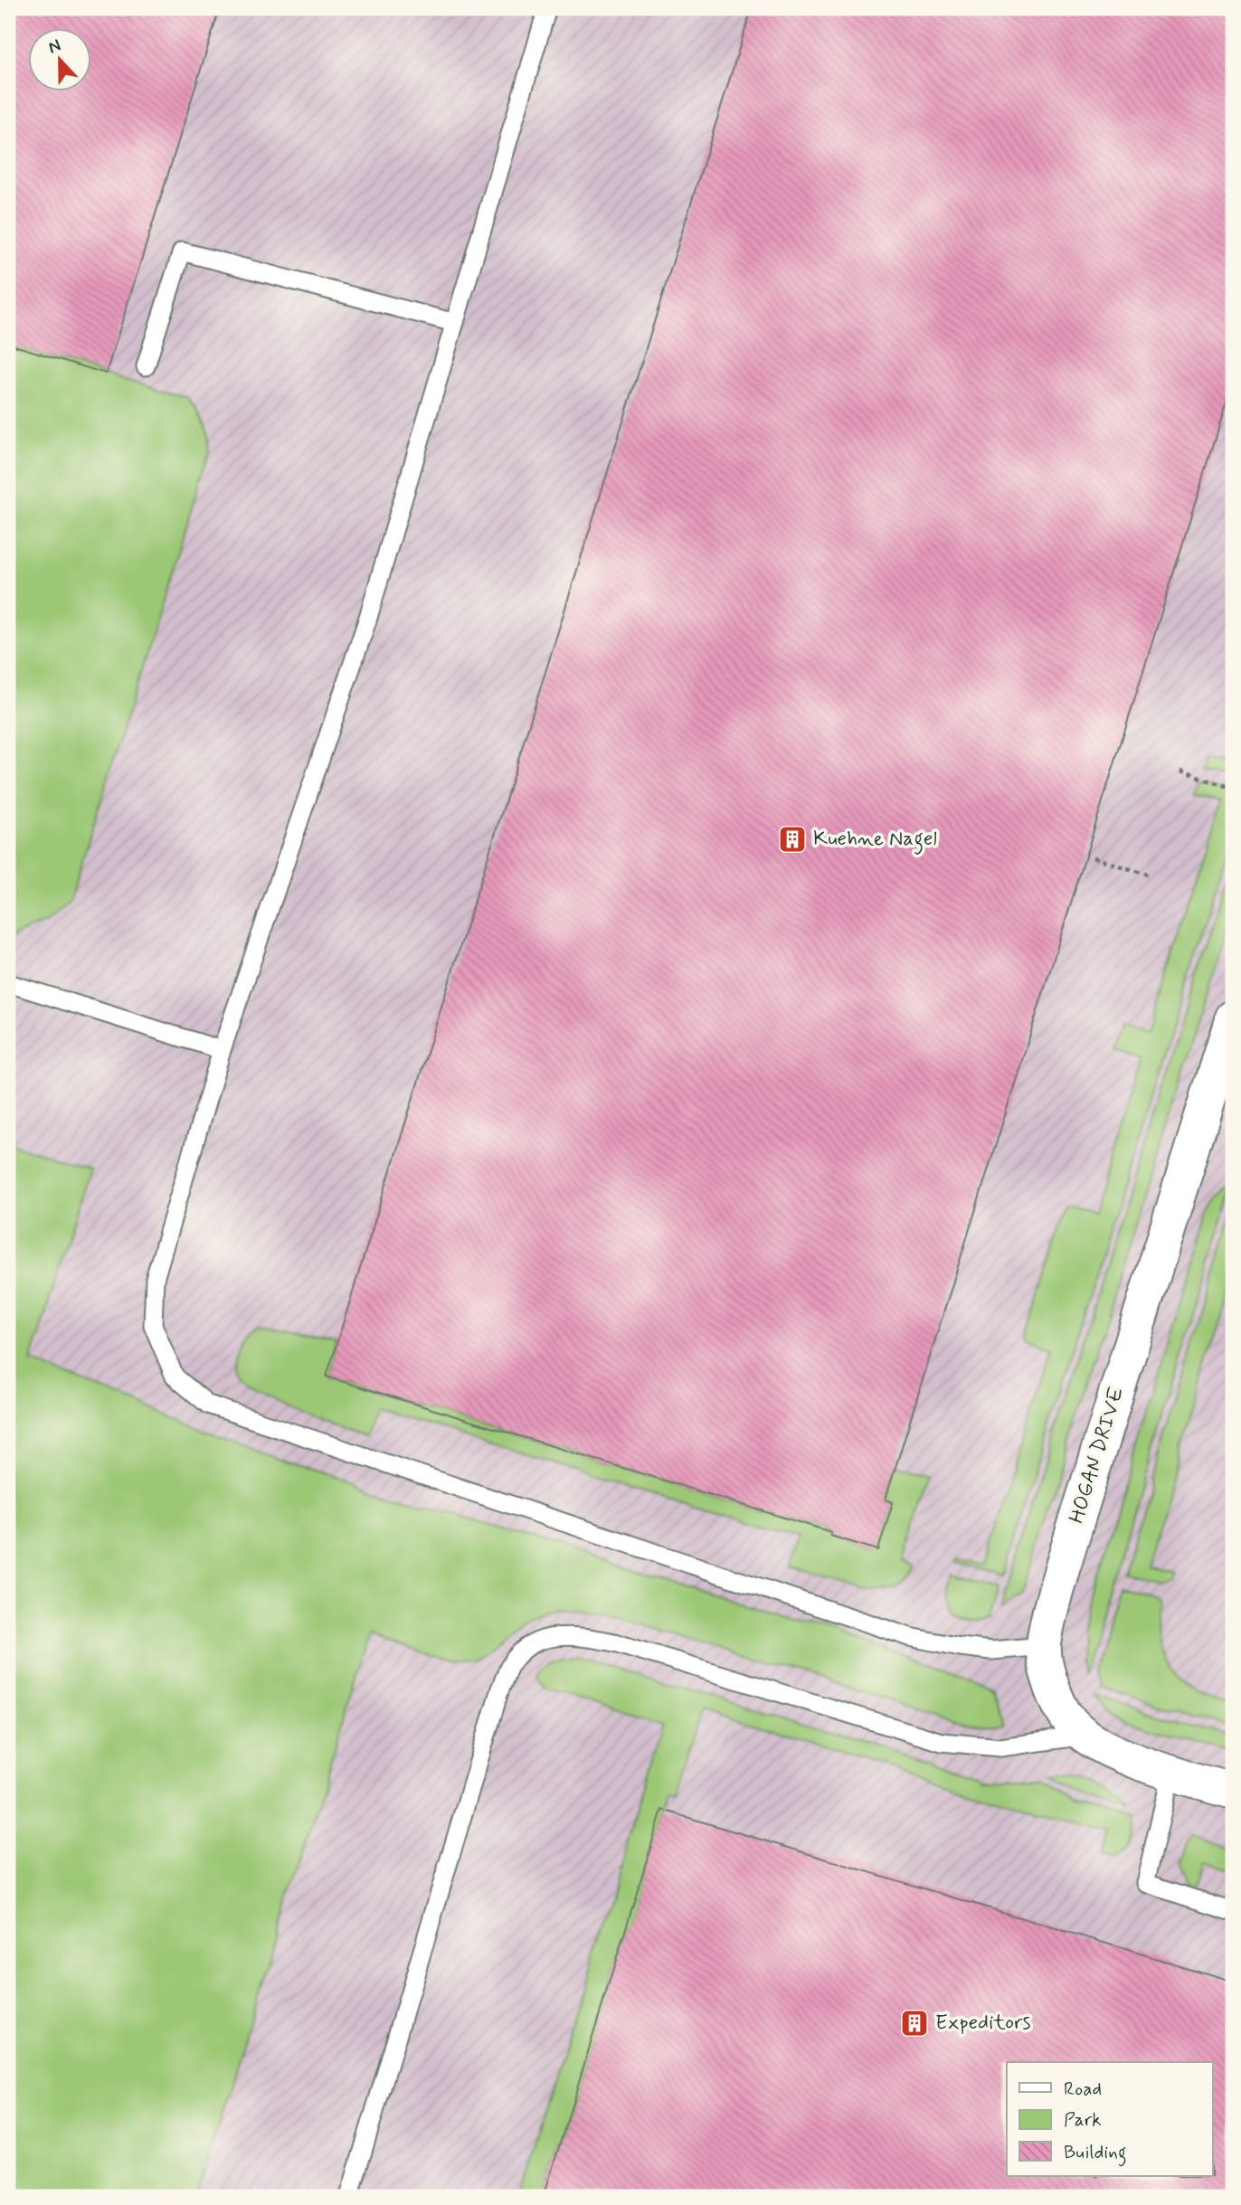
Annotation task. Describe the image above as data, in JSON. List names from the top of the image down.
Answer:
{
  "streets": {
    "street": ["HOGAN DRIVE"]
  },
  "places": {
    "building": ["Kuehne Nagel", "Expeditors"]
  },
  "legend": ["Road", "Park", "Building"],
  "north": "top"
}
